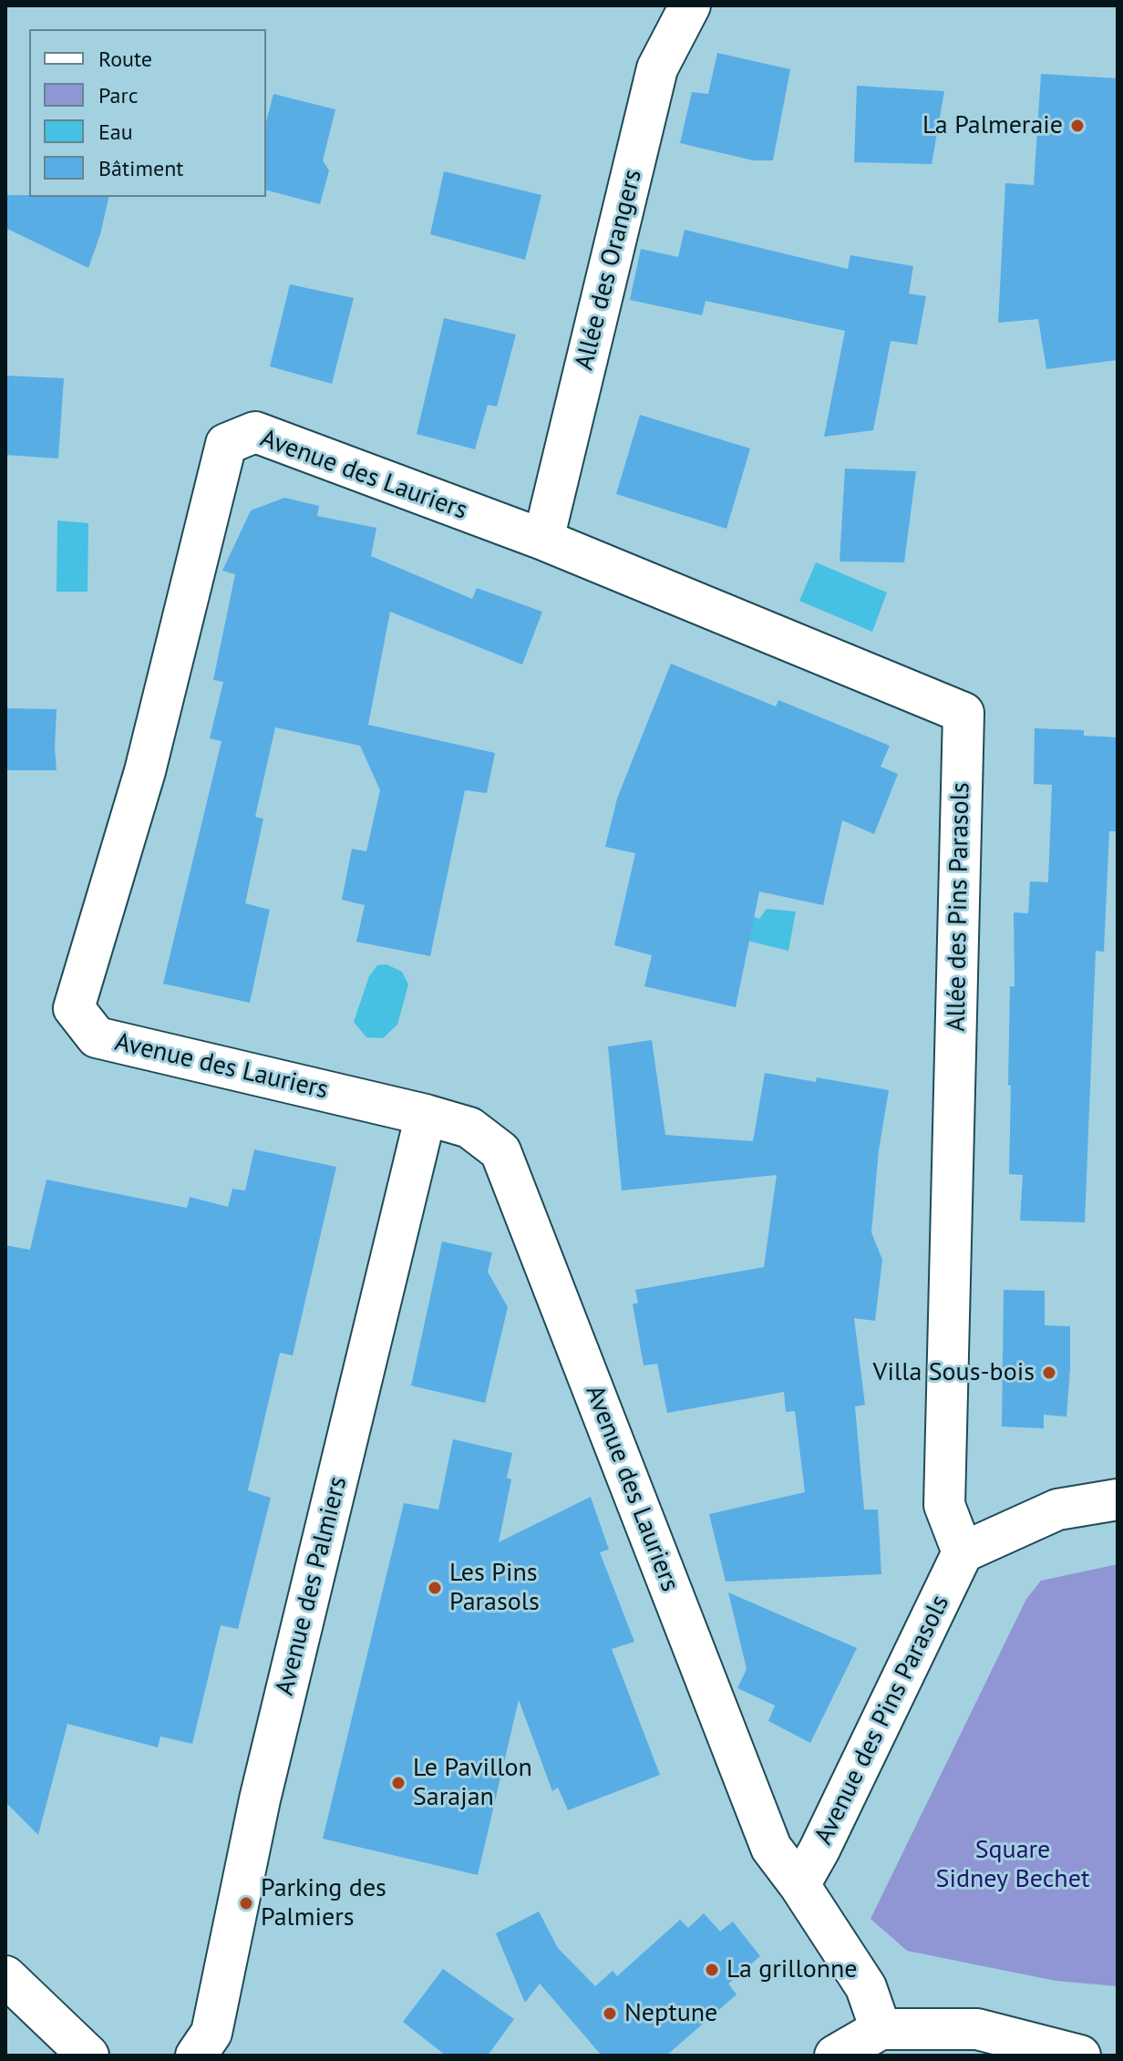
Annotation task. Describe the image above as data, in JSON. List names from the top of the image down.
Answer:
{
  "streets": {
    "street": [
      "Allée des Orangers",
      "Avenue des Lauriers",
      "Allée des Pins Parasols",
      "Avenue des Palmiers",
      "Avenue des Pins Parasols"
    ]
  },
  "crossings": [
    ["Allée des Orangers", "Avenue des Lauriers"],
    ["Allée des Orangers", "Allée des Pins Parasols"],
    ["Avenue des Lauriers", "Allée des Pins Parasols"],
    ["Avenue des Lauriers", "Avenue des Palmiers"],
    ["Avenue des Lauriers", "Avenue des Pins Parasols"],
    ["Allée des Pins Parasols", "Avenue des Pins Parasols"]
  ],
  "parks": ["Square Sidney Bechet"],
  "places": [
    "La Palmeraie",
    "Villa Sous-bois",
    "Les Pins Parasols",
    "Le Pavillon Sarajan",
    "Parking des Palmiers",
    "La grillonne",
    "Neptune"
  ],
  "legend": [
    "Route",
    "Parc",
    "Eau",
    "Bâtiment"
  ]
}
